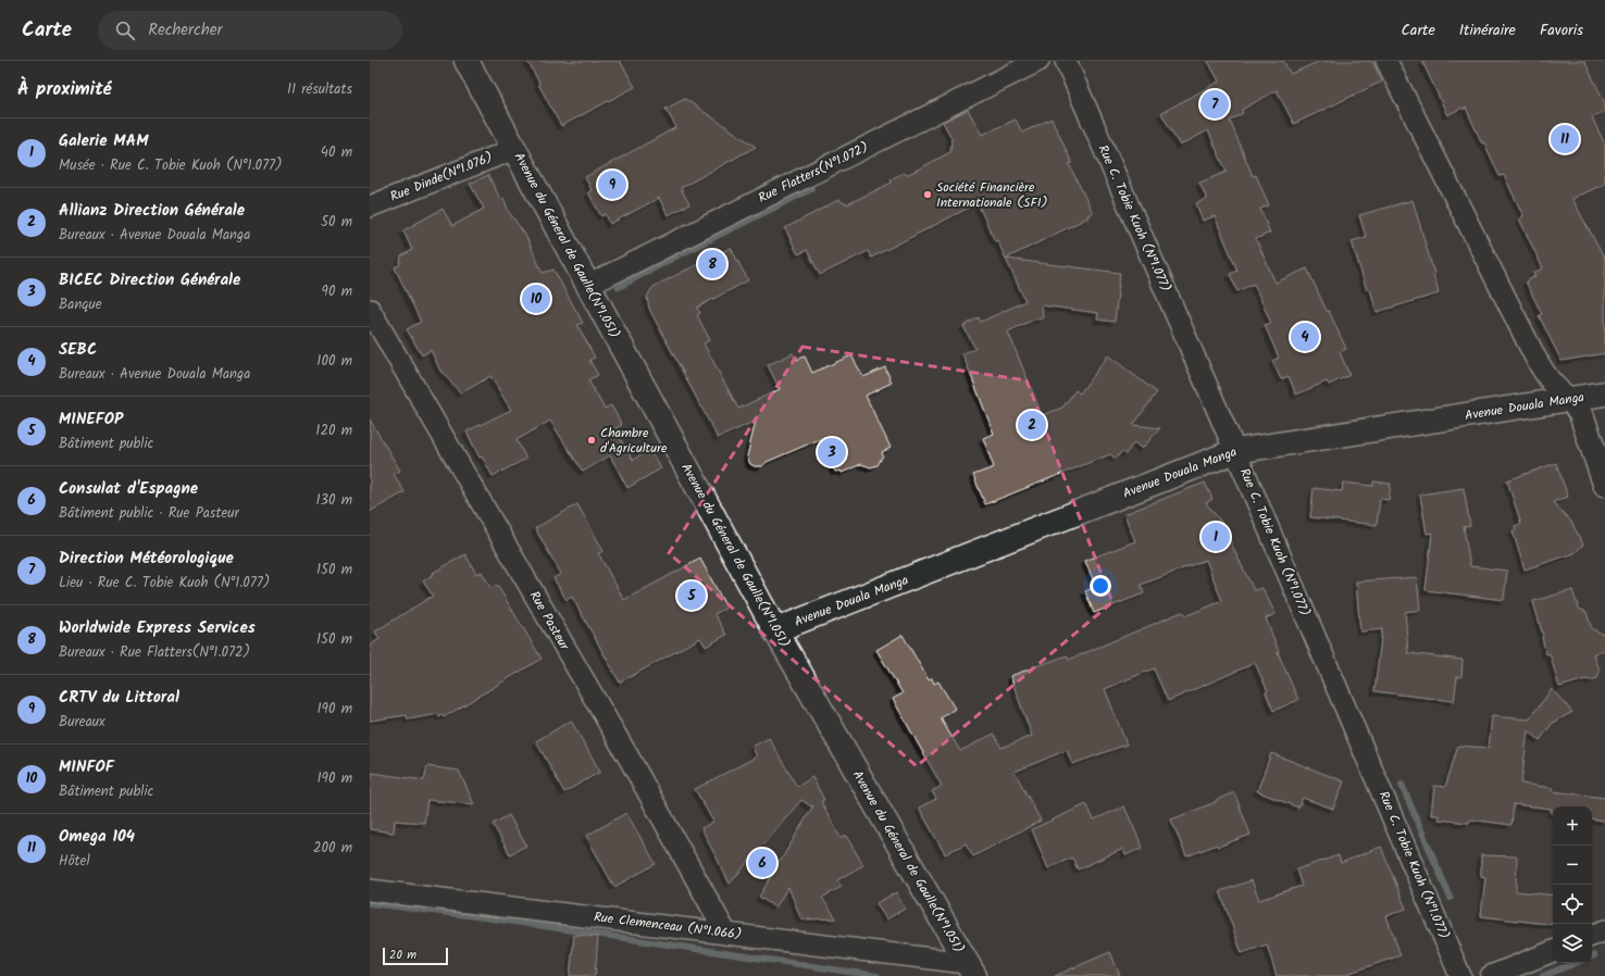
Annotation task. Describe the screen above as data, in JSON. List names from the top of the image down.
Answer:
{
  "streets": {
    "main road": ["Avenue du Géneral de Gaulle(N°1.051)", "Avenue Douala Manga"],
    "street": [
      "Rue Flatters(N°1.072)",
      "Rue Dinde(N°1.076)",
      "Rue C. Tobie Kuoh (N°1.077)",
      "Rue Pasteur",
      "Rue Clemenceau (N°1.066)"
    ]
  },
  "crossings": [
    ["Rue Flatters(N°1.072)", "Avenue du Géneral de Gaulle(N°1.051)"],
    ["Rue Dinde(N°1.076)", "Avenue du Géneral de Gaulle(N°1.051)"],
    ["Rue C. Tobie Kuoh (N°1.077)", "Avenue Douala Manga"],
    ["Avenue du Géneral de Gaulle(N°1.051)", "Avenue Douala Manga"],
    ["Avenue du Géneral de Gaulle(N°1.051)", "Rue Clemenceau (N°1.066)"],
    ["Rue Pasteur", "Rue Clemenceau (N°1.066)"]
  ],
  "places": ["Société Financière Internationale (SFI)", "Chambre d'Agriculture"],
  "scale_bar": "20 m",
  "page": {
    "header": "Carte",
    "search": "Rechercher",
    "nav": ["Carte", "Itinéraire", "Favoris"],
    "heading": ["À proximité", "11 résultats"],
    "pins": [
      "7",
      "11",
      "9",
      "8",
      "10",
      "4",
      "2",
      "3",
      "1",
      "5",
      "6"
    ],
    "list": [
      {
        "mark": "1",
        "name": "Galerie MAM",
        "note": "Musée · Rue C. Tobie Kuoh (N°1.077)",
        "value": "40 m"
      },
      {
        "mark": "2",
        "name": "Allianz Direction Générale",
        "note": "Bureaux · Avenue Douala Manga",
        "value": "50 m"
      },
      {
        "mark": "3",
        "name": "BICEC Direction Générale",
        "note": "Banque",
        "value": "90 m"
      },
      {
        "mark": "4",
        "name": "SEBC",
        "note": "Bureaux · Avenue Douala Manga",
        "value": "100 m"
      },
      {
        "mark": "5",
        "name": "MINEFOP",
        "note": "Bâtiment public",
        "value": "120 m"
      },
      {
        "mark": "6",
        "name": "Consulat d'Espagne",
        "note": "Bâtiment public · Rue Pasteur",
        "value": "130 m"
      },
      {
        "mark": "7",
        "name": "Direction Météorologique",
        "note": "Lieu · Rue C. Tobie Kuoh (N°1.077)",
        "value": "150 m"
      },
      {
        "mark": "8",
        "name": "Worldwide Express Services",
        "note": "Bureaux · Rue Flatters(N°1.072)",
        "value": "150 m"
      },
      {
        "mark": "9",
        "name": "CRTV du Littoral",
        "note": "Bureaux",
        "value": "190 m"
      },
      {
        "mark": "10",
        "name": "MINFOF",
        "note": "Bâtiment public",
        "value": "190 m"
      },
      {
        "mark": "11",
        "name": "Omega 104",
        "note": "Hôtel",
        "value": "200 m"
      }
    ],
    "map_buttons": ["+", "−"],
    "scale": "20 m"
  }
}
